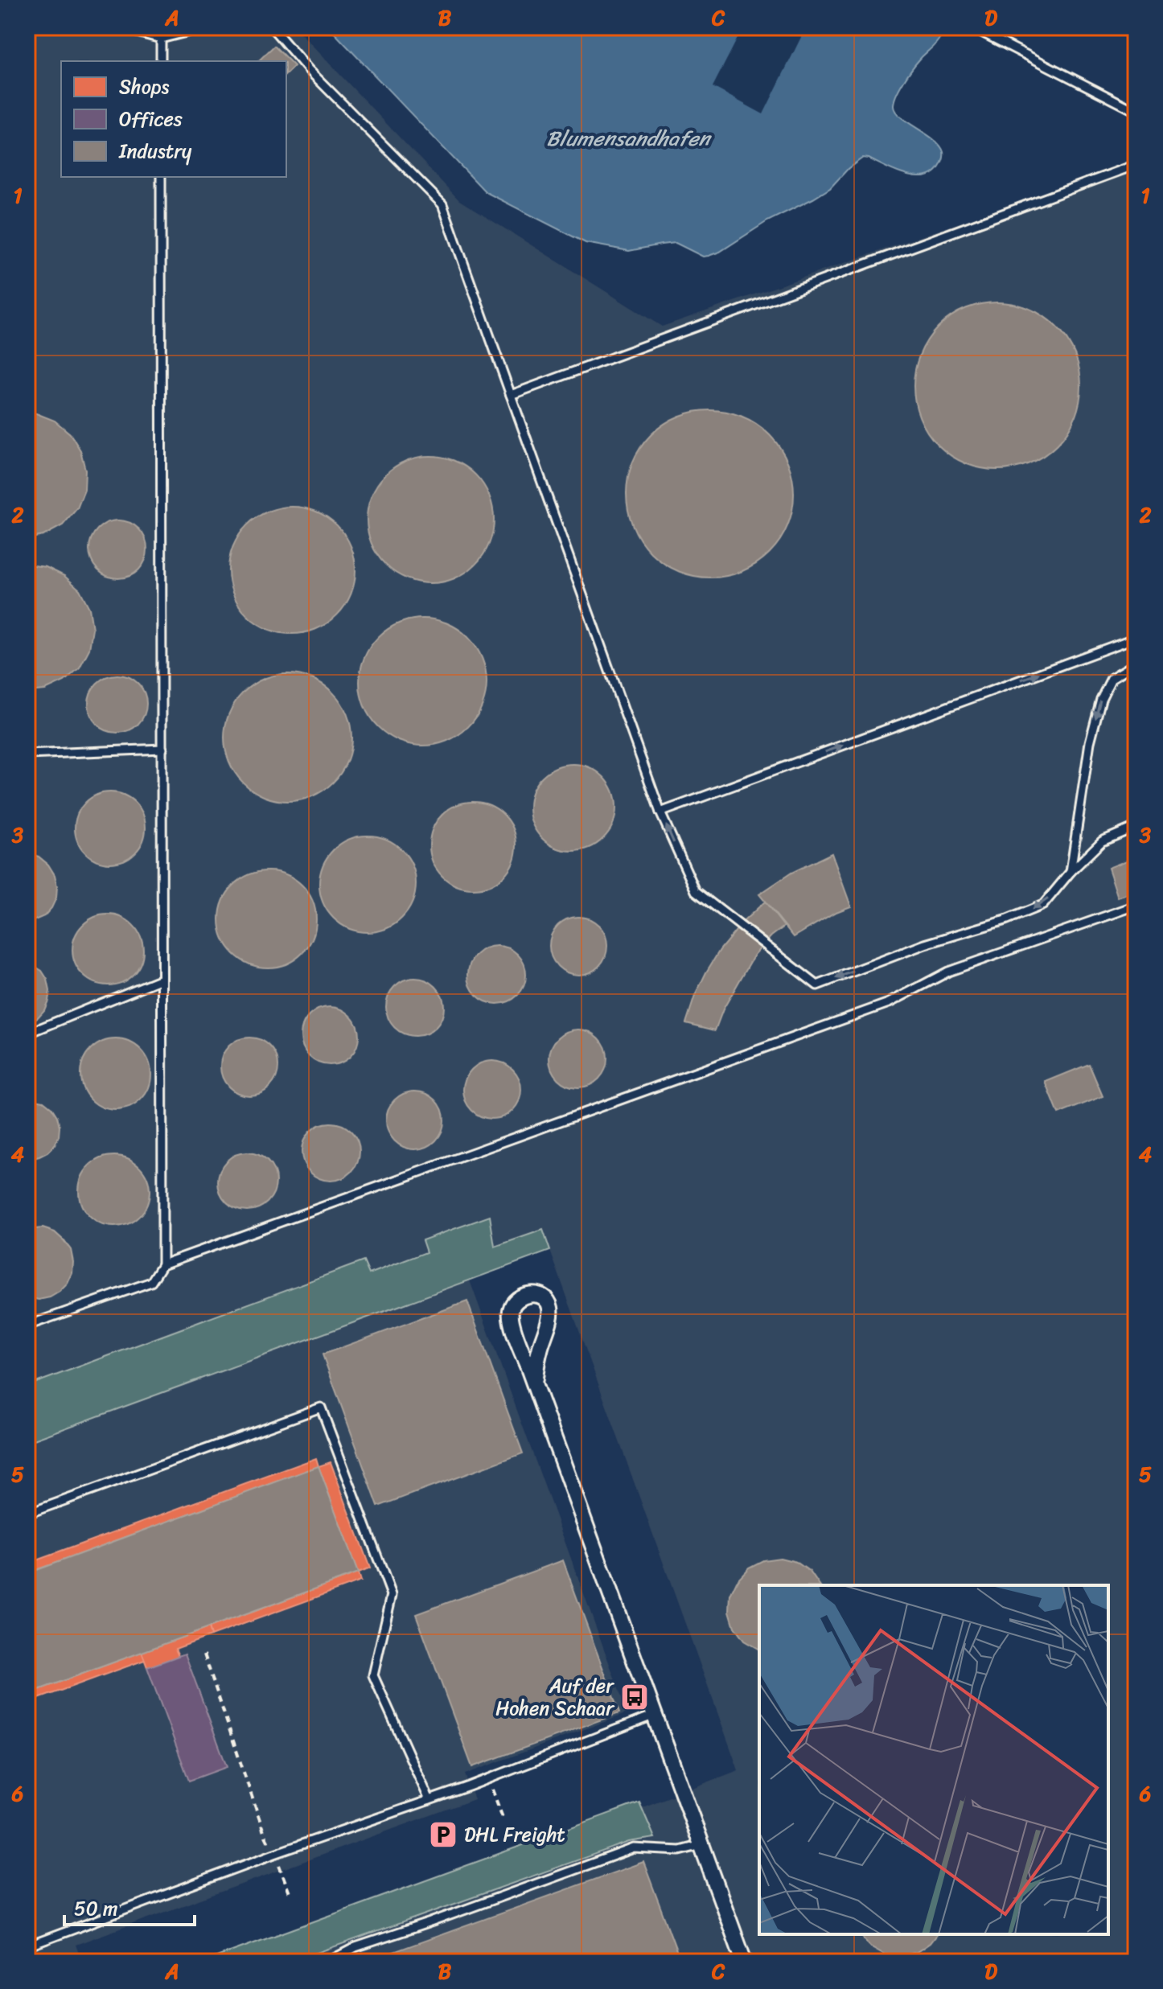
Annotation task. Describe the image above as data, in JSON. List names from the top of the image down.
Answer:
{
  "water": ["Blumensandhafen"],
  "places": {
    "bus stop": ["Auf der Hohen Schaar"],
    "parking": ["DHL Freight"]
  },
  "legend": ["Shops", "Offices", "Industry"],
  "scale_bar": "50 m",
  "grid": {
    "columns": [
      "A",
      "B",
      "C",
      "D"
    ],
    "rows": [
      "1",
      "2",
      "3",
      "4",
      "5",
      "6"
    ]
  }
}
